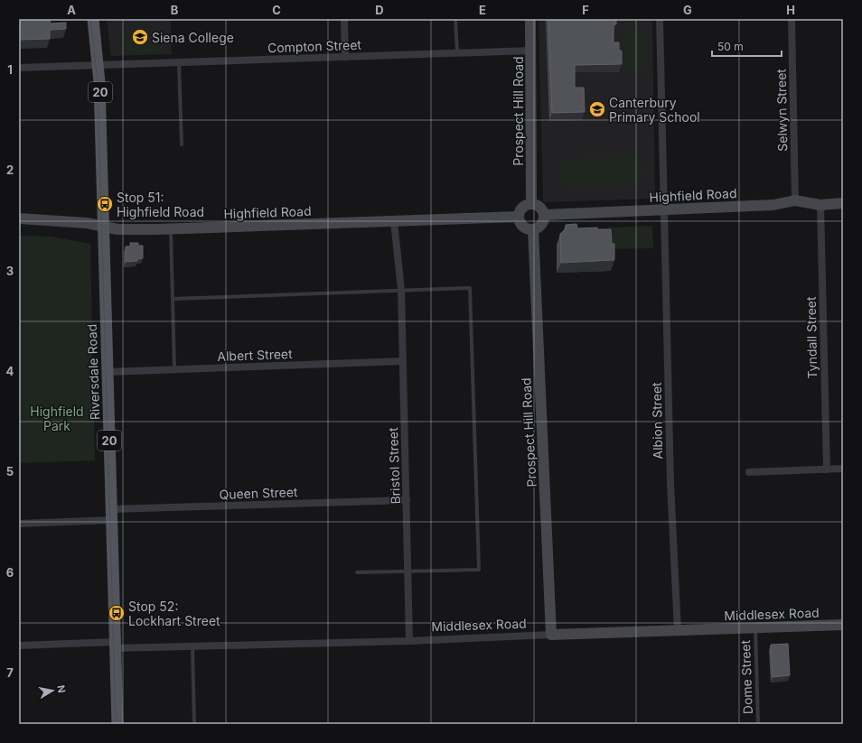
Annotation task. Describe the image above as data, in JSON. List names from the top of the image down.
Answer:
{
  "streets": {
    "main road": [
      "20",
      "Prospect Hill Road",
      "Highfield Road",
      "Riversdale Road",
      "Middlesex Road"
    ],
    "street": [
      "Compton Street",
      "Selwyn Street",
      "Tyndall Street",
      "Albert Street",
      "Albion Street",
      "Bristol Street",
      "Queen Street"
    ],
    "lane": ["Dome Street"]
  },
  "crossings": [
    ["Compton Street", "Prospect Hill Road"],
    ["Compton Street", "Riversdale Road"],
    ["Selwyn Street", "Highfield Road"],
    ["Prospect Hill Road", "Highfield Road"],
    ["Prospect Hill Road", "Middlesex Road"],
    ["Highfield Road", "Tyndall Street"],
    ["Highfield Road", "Riversdale Road"],
    ["Highfield Road", "Albion Street"],
    ["Highfield Road", "Bristol Street"],
    ["Albert Street", "Riversdale Road"],
    ["Albert Street", "Bristol Street"],
    ["Riversdale Road", "Queen Street"],
    ["Riversdale Road", "Middlesex Road"],
    ["Albion Street", "Middlesex Road"],
    ["Bristol Street", "Queen Street"],
    ["Bristol Street", "Middlesex Road"],
    ["Middlesex Road", "Dome Street"]
  ],
  "parks": ["Highfield Park"],
  "places": {
    "school or university": ["Siena College", "Canterbury Primary School"],
    "bus stop": ["Stop 51: Highfield Road", "Stop 52: Lockhart Street"]
  },
  "scale_bar": "50 m",
  "north": "right",
  "grid": {
    "columns": [
      "A",
      "B",
      "C",
      "D",
      "E",
      "F",
      "G",
      "H"
    ],
    "rows": [
      "1",
      "2",
      "3",
      "4",
      "5",
      "6",
      "7"
    ]
  }
}
